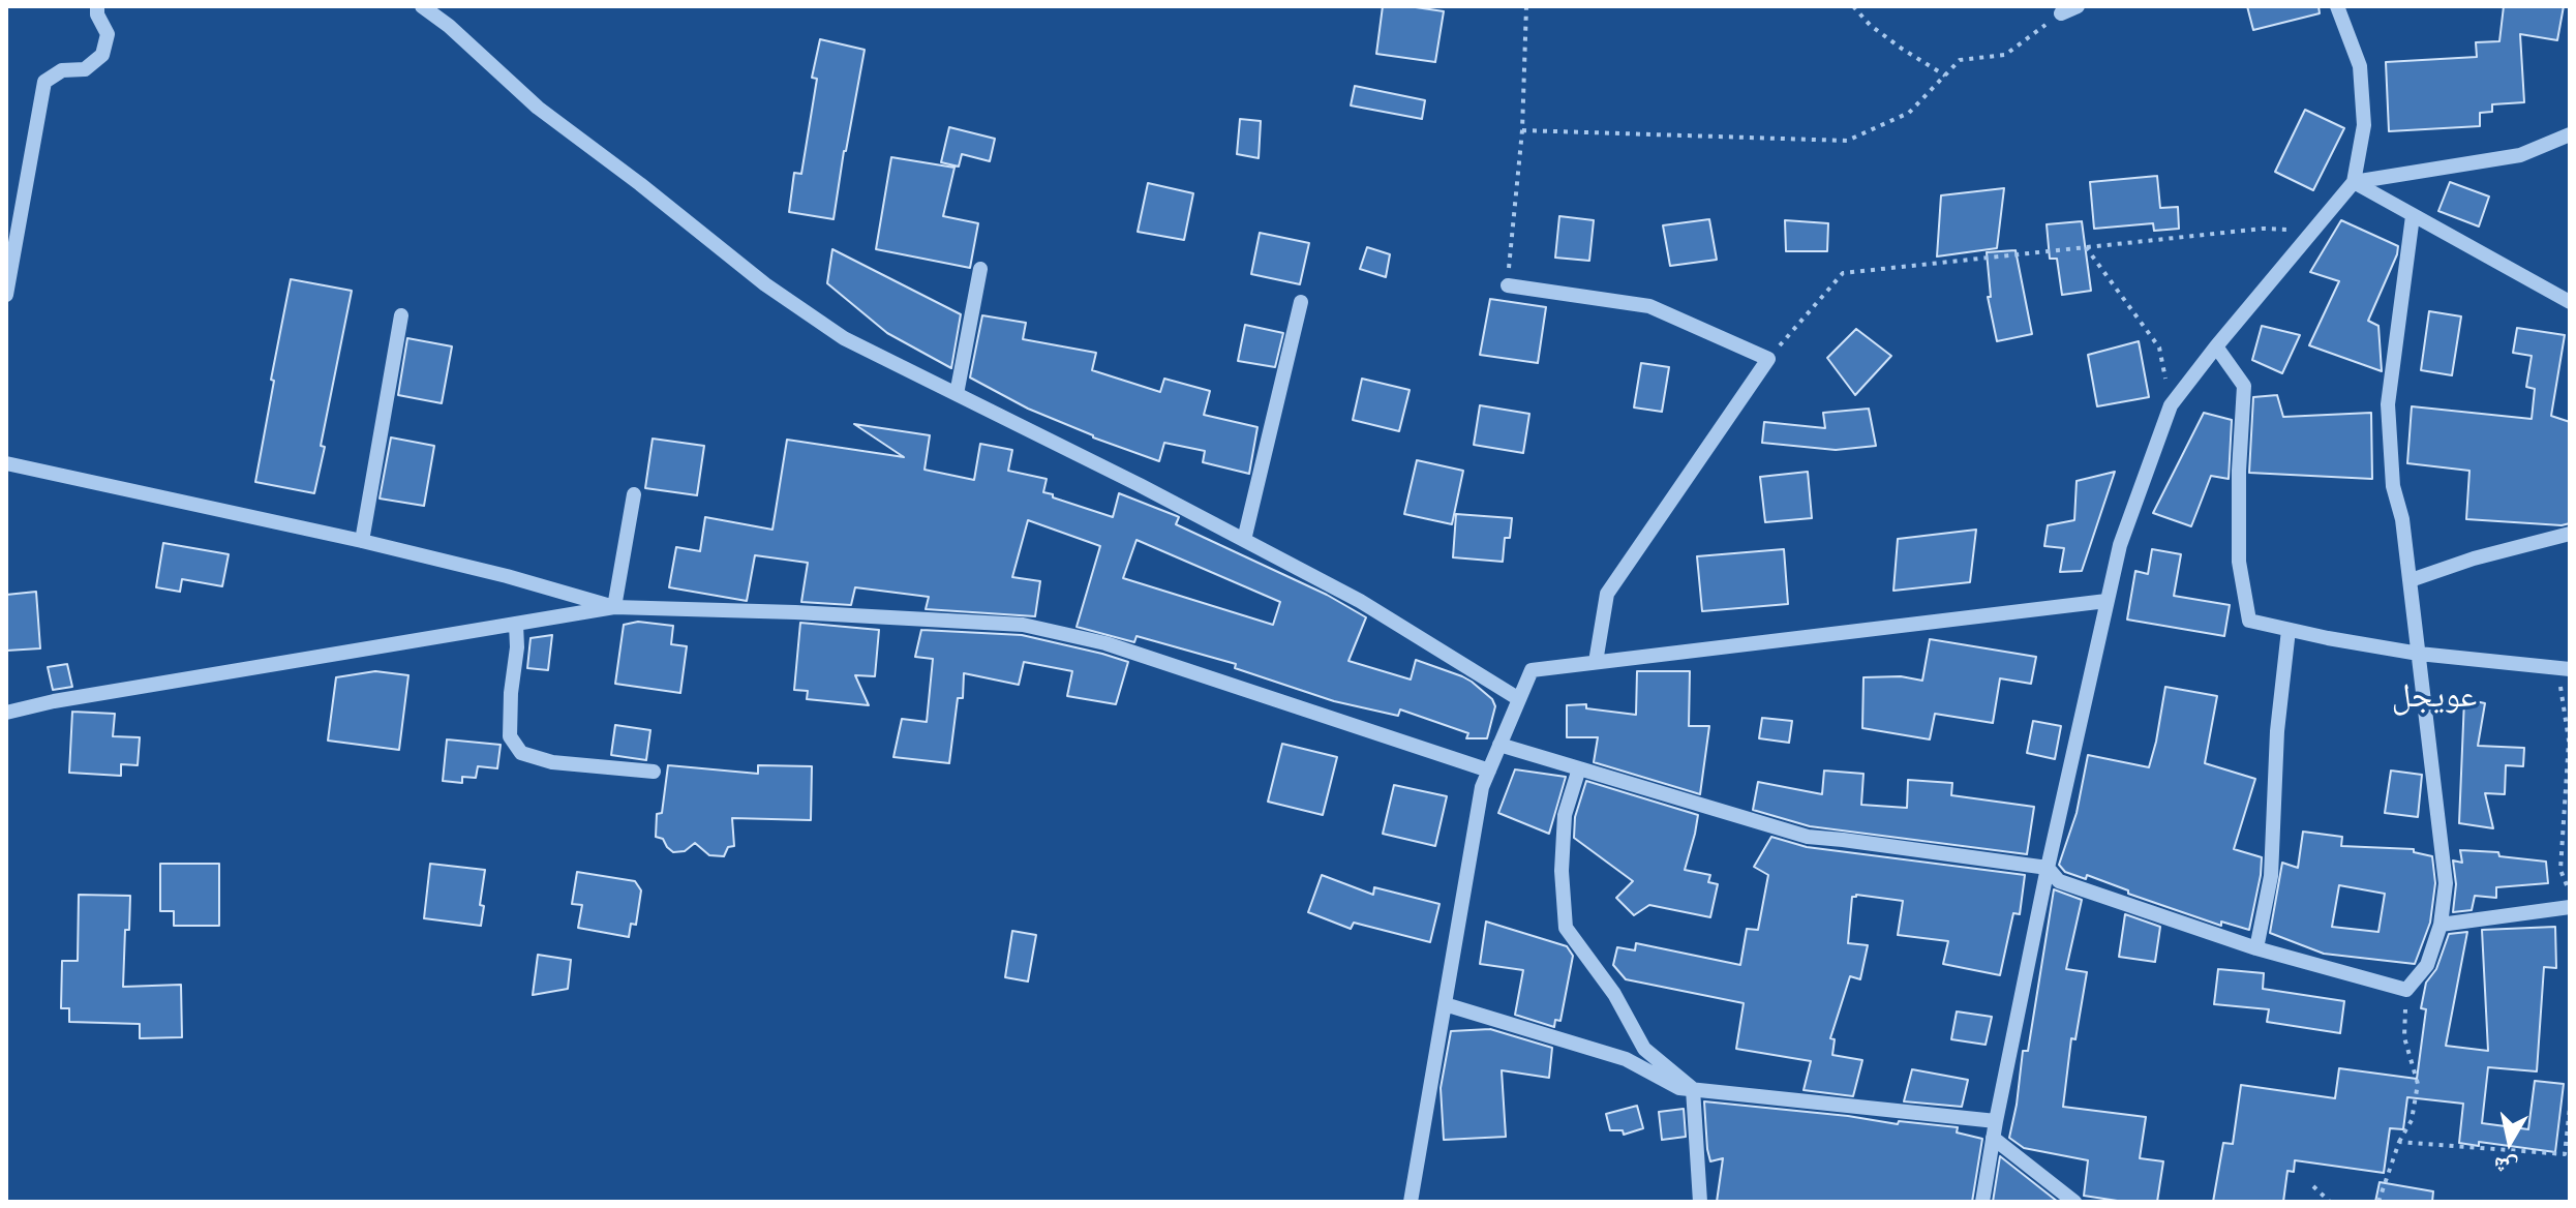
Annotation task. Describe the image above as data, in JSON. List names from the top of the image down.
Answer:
{
  "districts": ["عويجل"],
  "north": "bottom"
}
